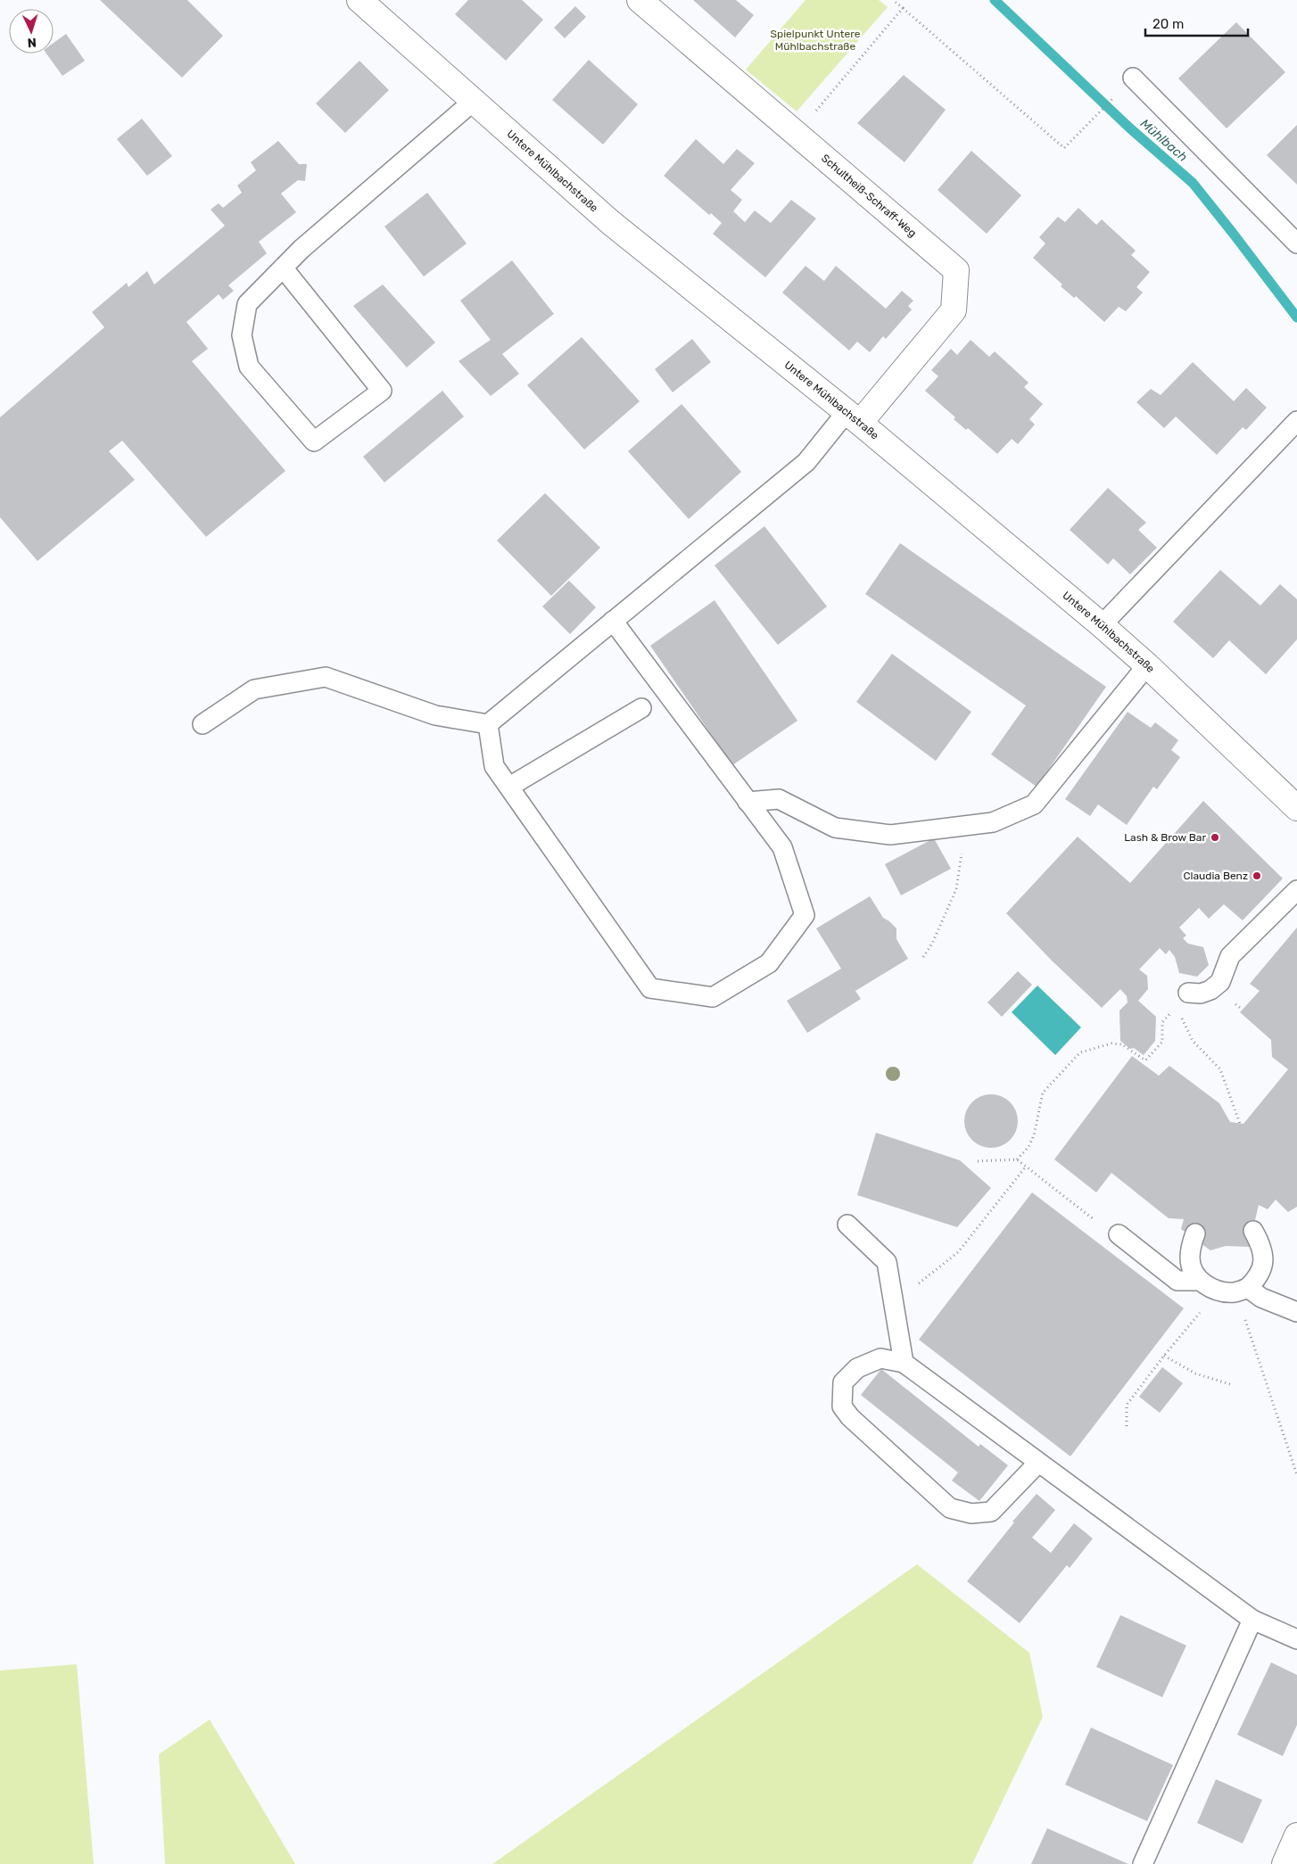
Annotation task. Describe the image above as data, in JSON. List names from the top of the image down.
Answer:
{
  "streets": {
    "main road": ["Untere Mühlbachstraße", "Schultheiß-Schraff-Weg"]
  },
  "crossings": [
    ["Untere Mühlbachstraße", "Schultheiß-Schraff-Weg"]
  ],
  "water": ["Mühlbach"],
  "parks": ["Spielpunkt Untere Mühlbachstraße"],
  "places": ["Lash & Brow Bar", "Claudia Benz"],
  "scale_bar": "20 m",
  "north": "bottom"
}
